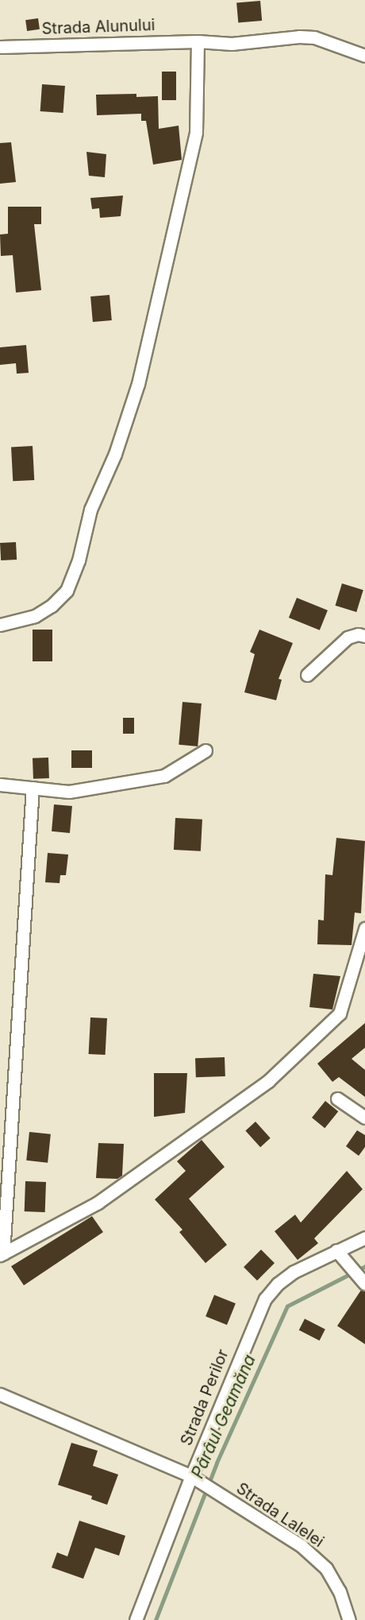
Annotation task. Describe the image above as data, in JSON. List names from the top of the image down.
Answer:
{
  "streets": {
    "street": ["Strada Alunului", "Strada Perilor", "Strada Lalelei"]
  },
  "crossings": [
    ["Strada Perilor", "Strada Lalelei"]
  ],
  "water": ["Pârâul Geamăna"]
}
